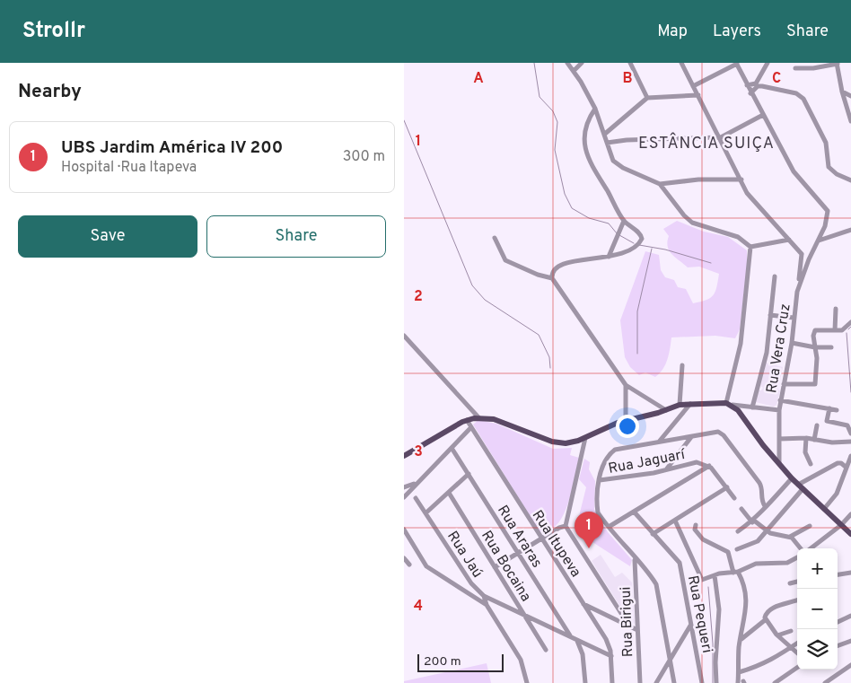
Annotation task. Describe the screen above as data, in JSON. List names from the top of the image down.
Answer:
{
  "streets": {
    "street": [
      "Rua Vera Cruz",
      "Rua Jaguarí",
      "Rua Araras",
      "Rua Itupeva",
      "Rua Jaú",
      "Rua Bocaina",
      "Rua Pequeri",
      "Rua Birigui"
    ]
  },
  "districts": ["ESTÂNCIA SUIÇA"],
  "scale_bar": "200 m",
  "page": {
    "header": "Strollr",
    "nav": ["Map", "Layers", "Share"],
    "heading": "Nearby",
    "list": [
      {
        "mark": "1",
        "name": "UBS Jardim América IV 200",
        "note": "Hospital · Rua Itapeva",
        "value": "300 m"
      }
    ],
    "buttons": ["Save", "Share"],
    "pins": "1",
    "map_buttons": ["+", "−"],
    "scale": "200 m"
  },
  "grid": {
    "columns": ["A", "B", "C"],
    "rows": [
      "1",
      "2",
      "3",
      "4"
    ]
  }
}
